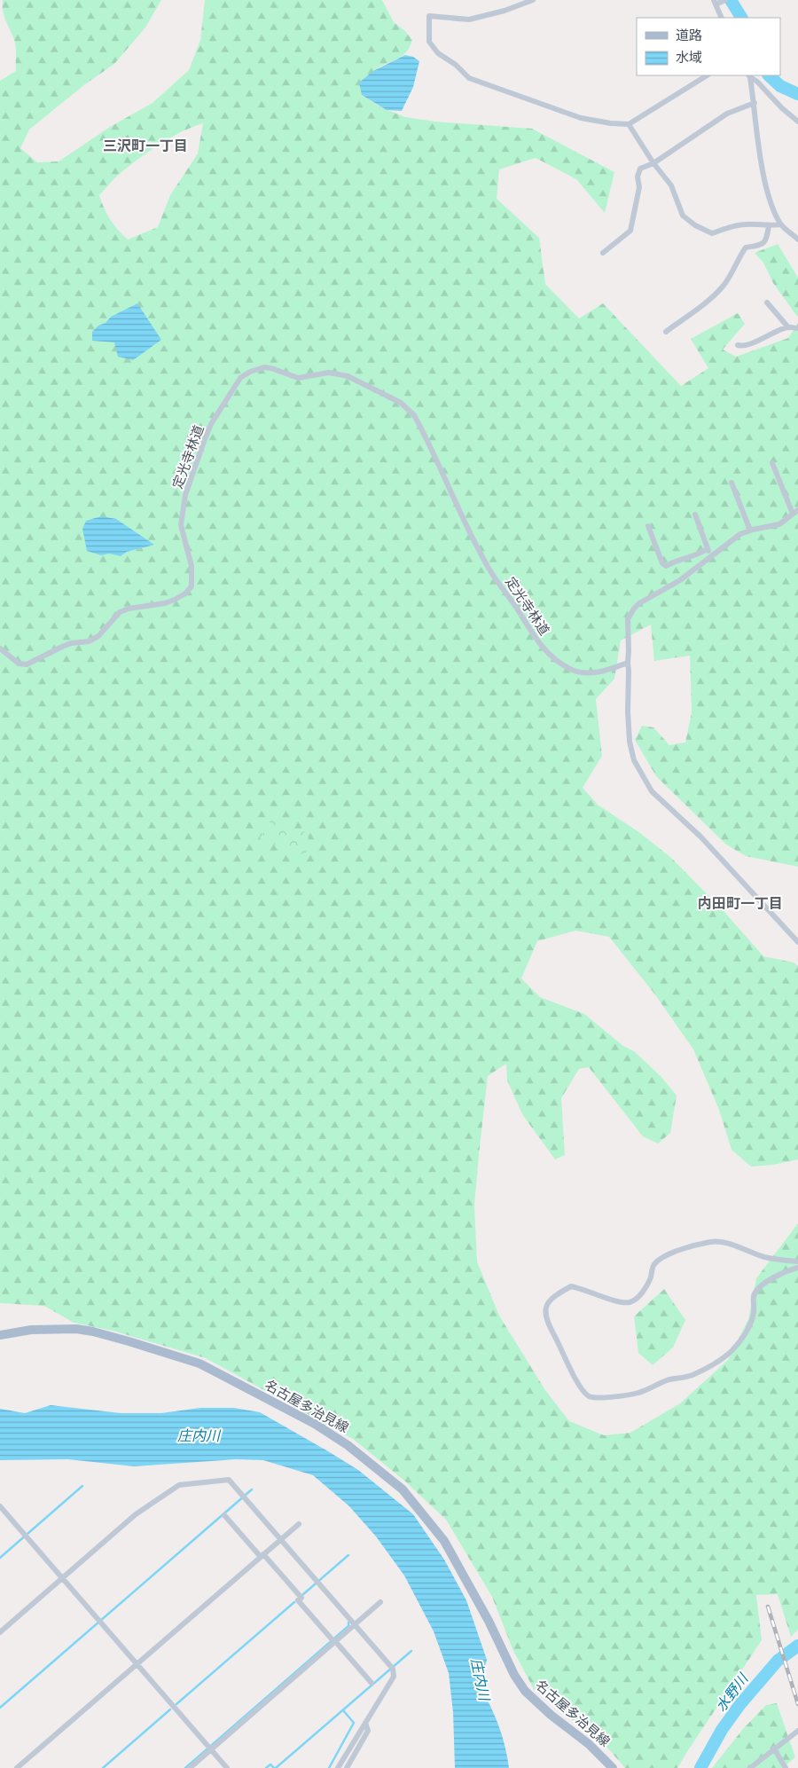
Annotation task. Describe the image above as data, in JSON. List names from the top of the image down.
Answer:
{
  "streets": {
    "main road": ["名古屋多治見線"],
    "street": ["定光寺林道"]
  },
  "districts": ["三沢町一丁目", "内田町一丁目"],
  "water": ["庄内川", "水野川"],
  "legend": ["道路", "水域"]
}
